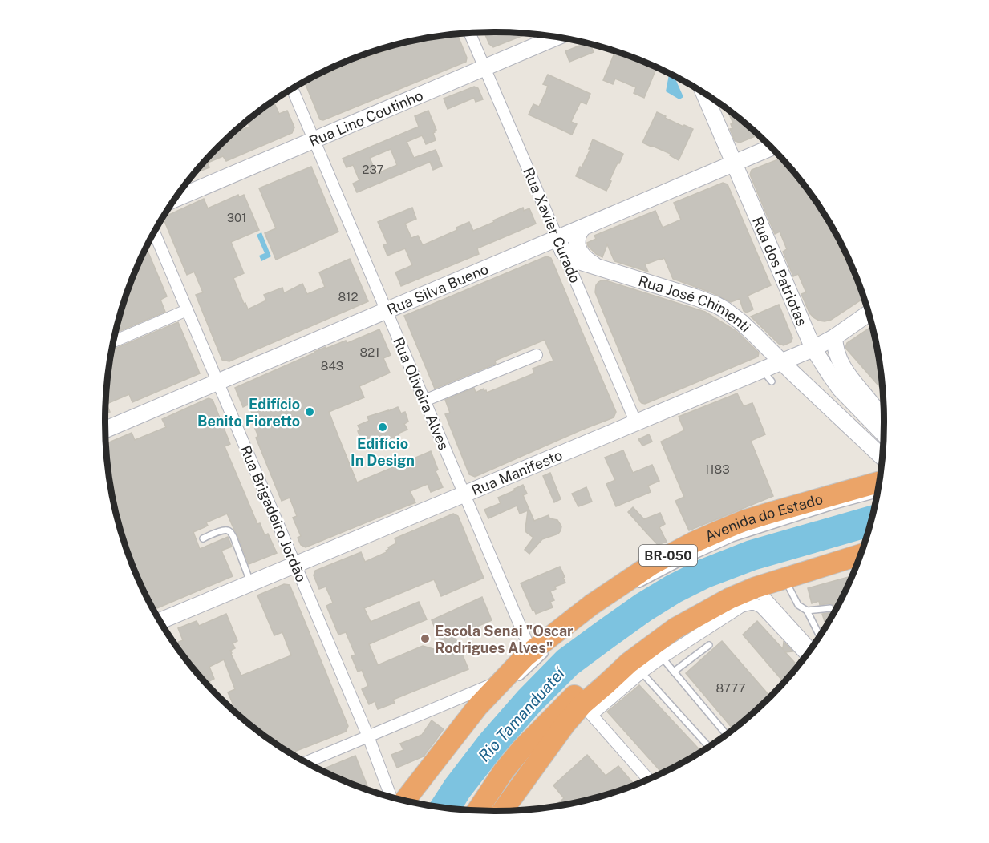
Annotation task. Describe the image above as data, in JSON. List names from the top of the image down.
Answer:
{
  "streets": {
    "highway": ["Avenida do Estado", "BR-050"],
    "main road": [
      "Rua Lino Coutinho",
      "Rua dos Patriotas",
      "Rua Silva Bueno",
      "Rua José Chimenti",
      "Rua Manifesto"
    ],
    "street": ["Rua Xavier Curado", "Rua Oliveira Alves", "Rua Brigadeiro Jordão"]
  },
  "crossings": [
    ["Rua Lino Coutinho", "Rua Xavier Curado"],
    ["Rua Lino Coutinho", "Rua Oliveira Alves"],
    ["Rua Xavier Curado", "Rua Silva Bueno"],
    ["Rua Xavier Curado", "Rua José Chimenti"],
    ["Rua Xavier Curado", "Rua Manifesto"],
    ["Rua dos Patriotas", "Rua Silva Bueno"],
    ["Rua dos Patriotas", "Rua Manifesto"],
    ["Rua Silva Bueno", "Rua José Chimenti"],
    ["Rua Silva Bueno", "Rua Oliveira Alves"],
    ["Rua Silva Bueno", "Rua Brigadeiro Jordão"],
    ["Rua José Chimenti", "Rua Manifesto"],
    ["Rua Oliveira Alves", "Rua Manifesto"],
    ["Rua Oliveira Alves", "Avenida do Estado"],
    ["Rua Manifesto", "Rua Brigadeiro Jordão"]
  ],
  "water": ["Rio Tamanduateí"],
  "places": ["Edifício Benito Fioretto", "Edifício In Design", "Escola Senai \"Oscar Rodrigues Alves\""],
  "house_numbers": [
    "237",
    "301",
    "812",
    "821",
    "843",
    "1183",
    "8777"
  ]
}
